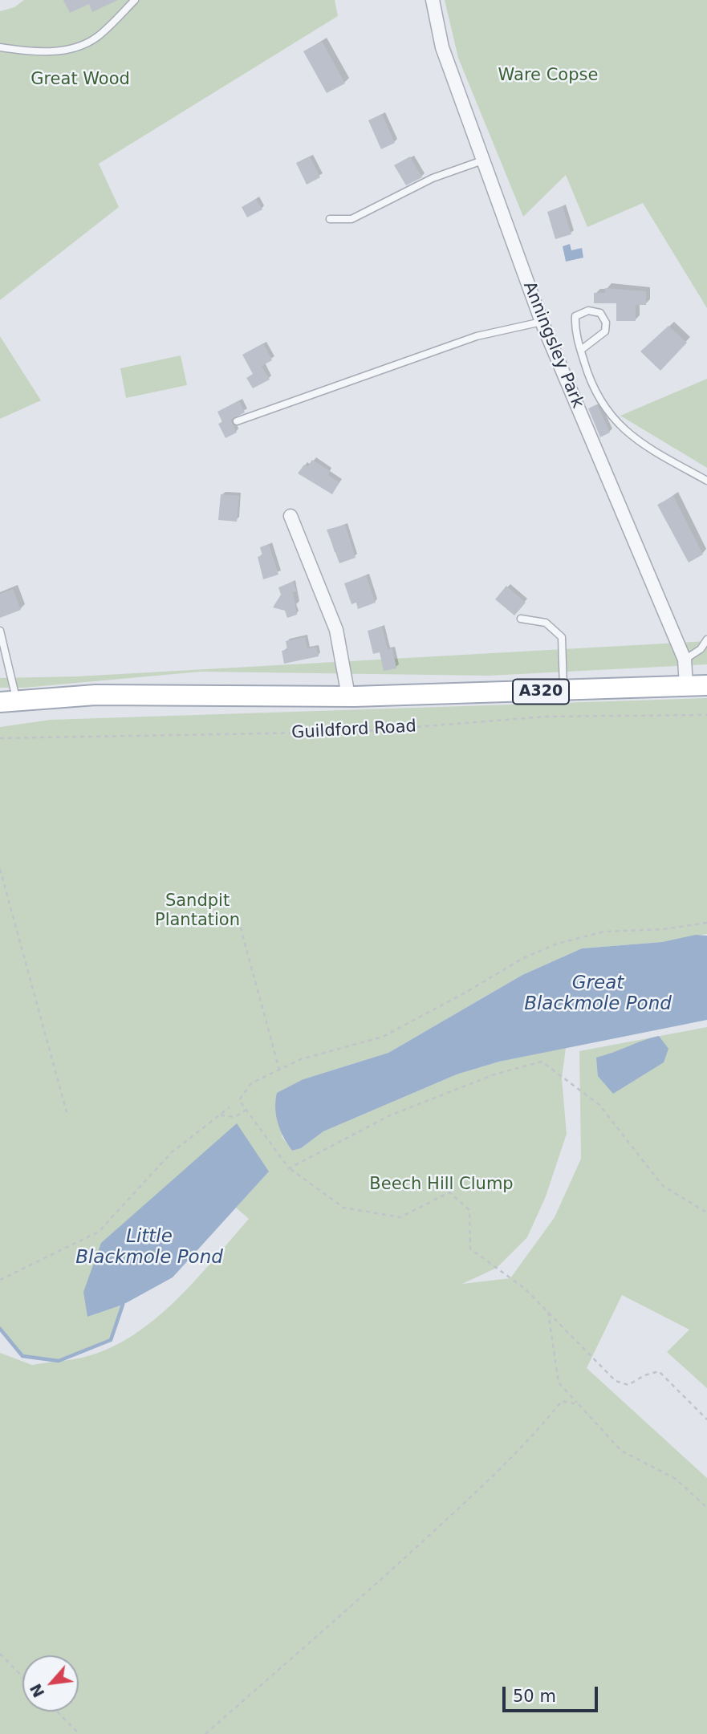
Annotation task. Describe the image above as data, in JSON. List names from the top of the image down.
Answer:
{
  "streets": {
    "main road": ["A320", "Guildford Road"],
    "street": ["Anningsley Park"]
  },
  "crossings": [
    ["Anningsley Park", "Guildford Road"]
  ],
  "water": ["Great Blackmole Pond", "Little Blackmole Pond"],
  "parks": [
    "Ware Copse",
    "Great Wood",
    "Sandpit Plantation",
    "Beech Hill Clump"
  ],
  "scale_bar": "50 m",
  "north": "bottom left"
}
